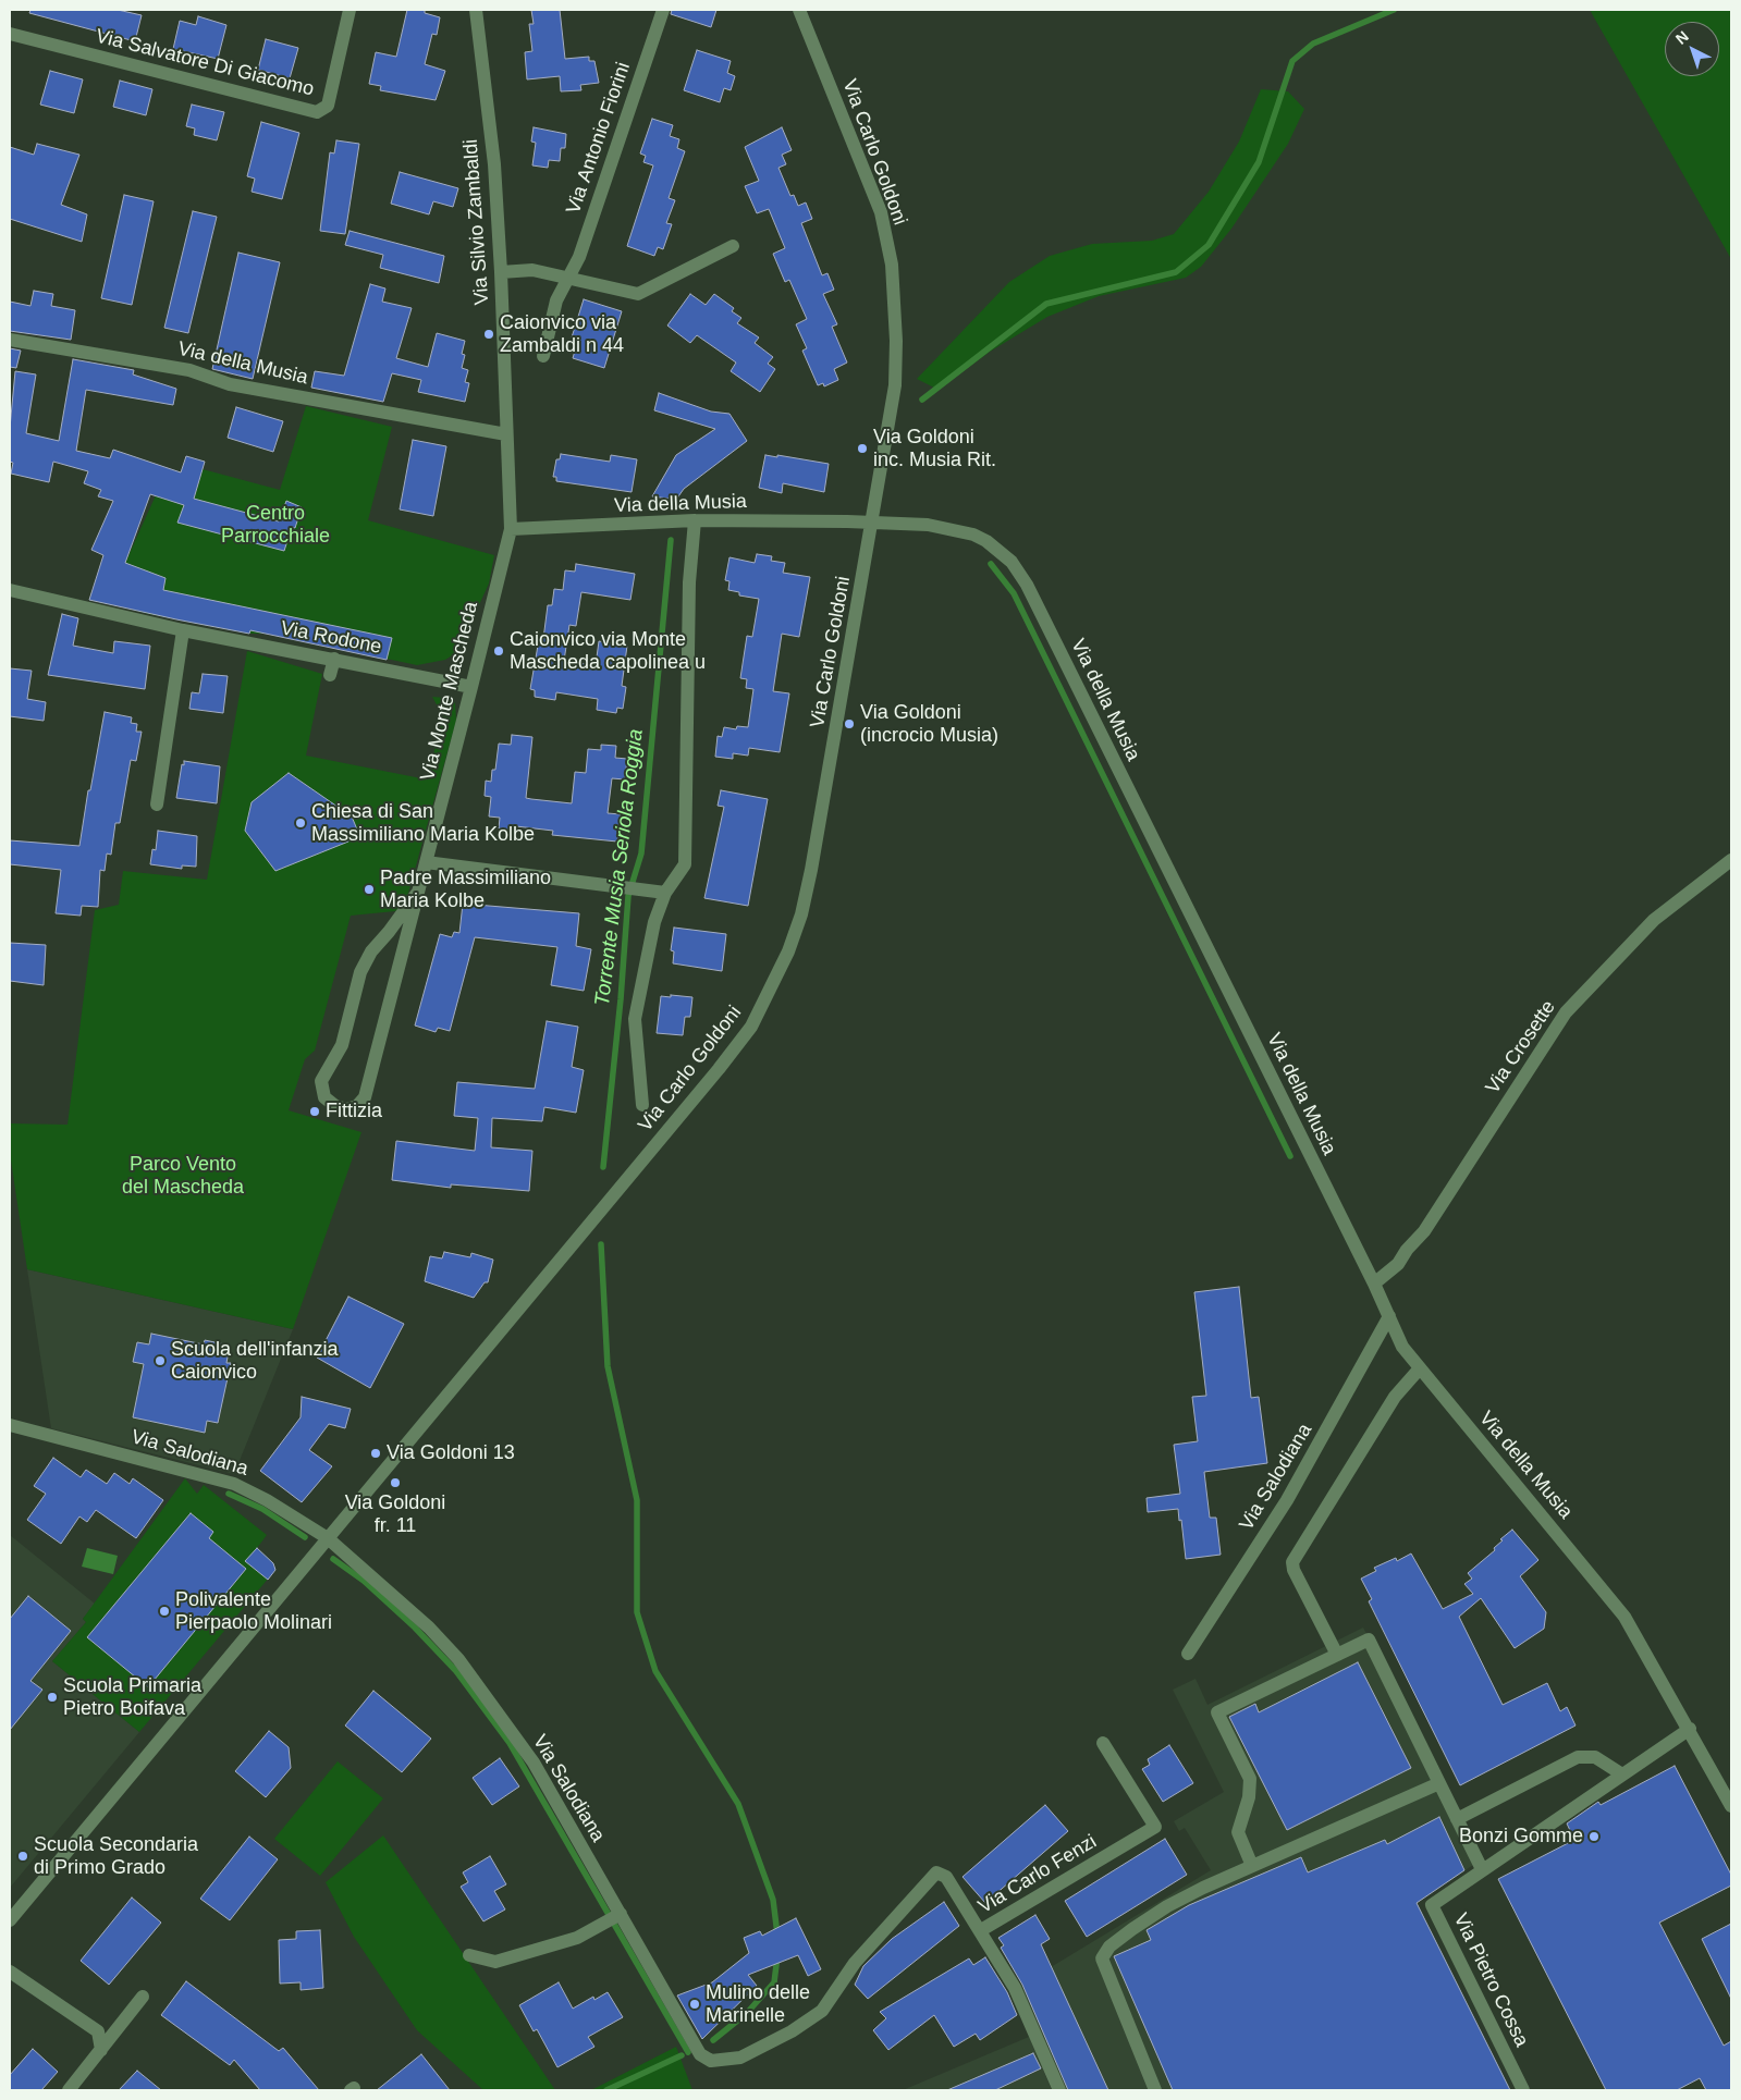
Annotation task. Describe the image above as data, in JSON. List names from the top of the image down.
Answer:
{
  "streets": {
    "street": [
      "Via Salvatore Di Giacomo",
      "Via Antonio Fiorini",
      "Via Carlo Goldoni",
      "Via Silvio Zambaldi",
      "Via della Musia",
      "Via Rodone",
      "Via Monte Mascheda",
      "Via Crosette",
      "Via Salodiana",
      "Via Carlo Fenzi",
      "Via Pietro Cossa"
    ]
  },
  "crossings": [
    ["Via Carlo Goldoni", "Via della Musia"],
    ["Via Carlo Goldoni", "Via Salodiana"],
    ["Via Silvio Zambaldi", "Via della Musia"],
    ["Via della Musia", "Via Monte Mascheda"],
    ["Via della Musia", "Via Crosette"],
    ["Via della Musia", "Via Salodiana"],
    ["Via della Musia", "Via Pietro Cossa"],
    ["Via Rodone", "Via Monte Mascheda"],
    ["Via Salodiana", "Via Carlo Fenzi"]
  ],
  "water": ["Torrente Musia Seriola Roggia"],
  "parks": ["Centro Parrocchiale", "Parco Vento del Mascheda"],
  "places": [
    "Caionvico via Zambaldi n 44",
    "Via Goldoni inc. Musia Rit.",
    "Caionvico via Monte Mascheda capolinea u",
    "Via Goldoni (incrocio Musia)",
    "Chiesa di San Massimiliano Maria Kolbe",
    "Padre Massimiliano Maria Kolbe",
    "Fittizia",
    "Scuola dell'infanzia Caionvico",
    "Via Goldoni 13",
    "Via Goldoni fr. 11",
    "Polivalente Pierpaolo Molinari",
    "Scuola Primaria Pietro Boifava",
    "Bonzi Gomme",
    "Scuola Secondaria di Primo Grado",
    "Mulino delle Marinelle"
  ],
  "north": "top left"
}
